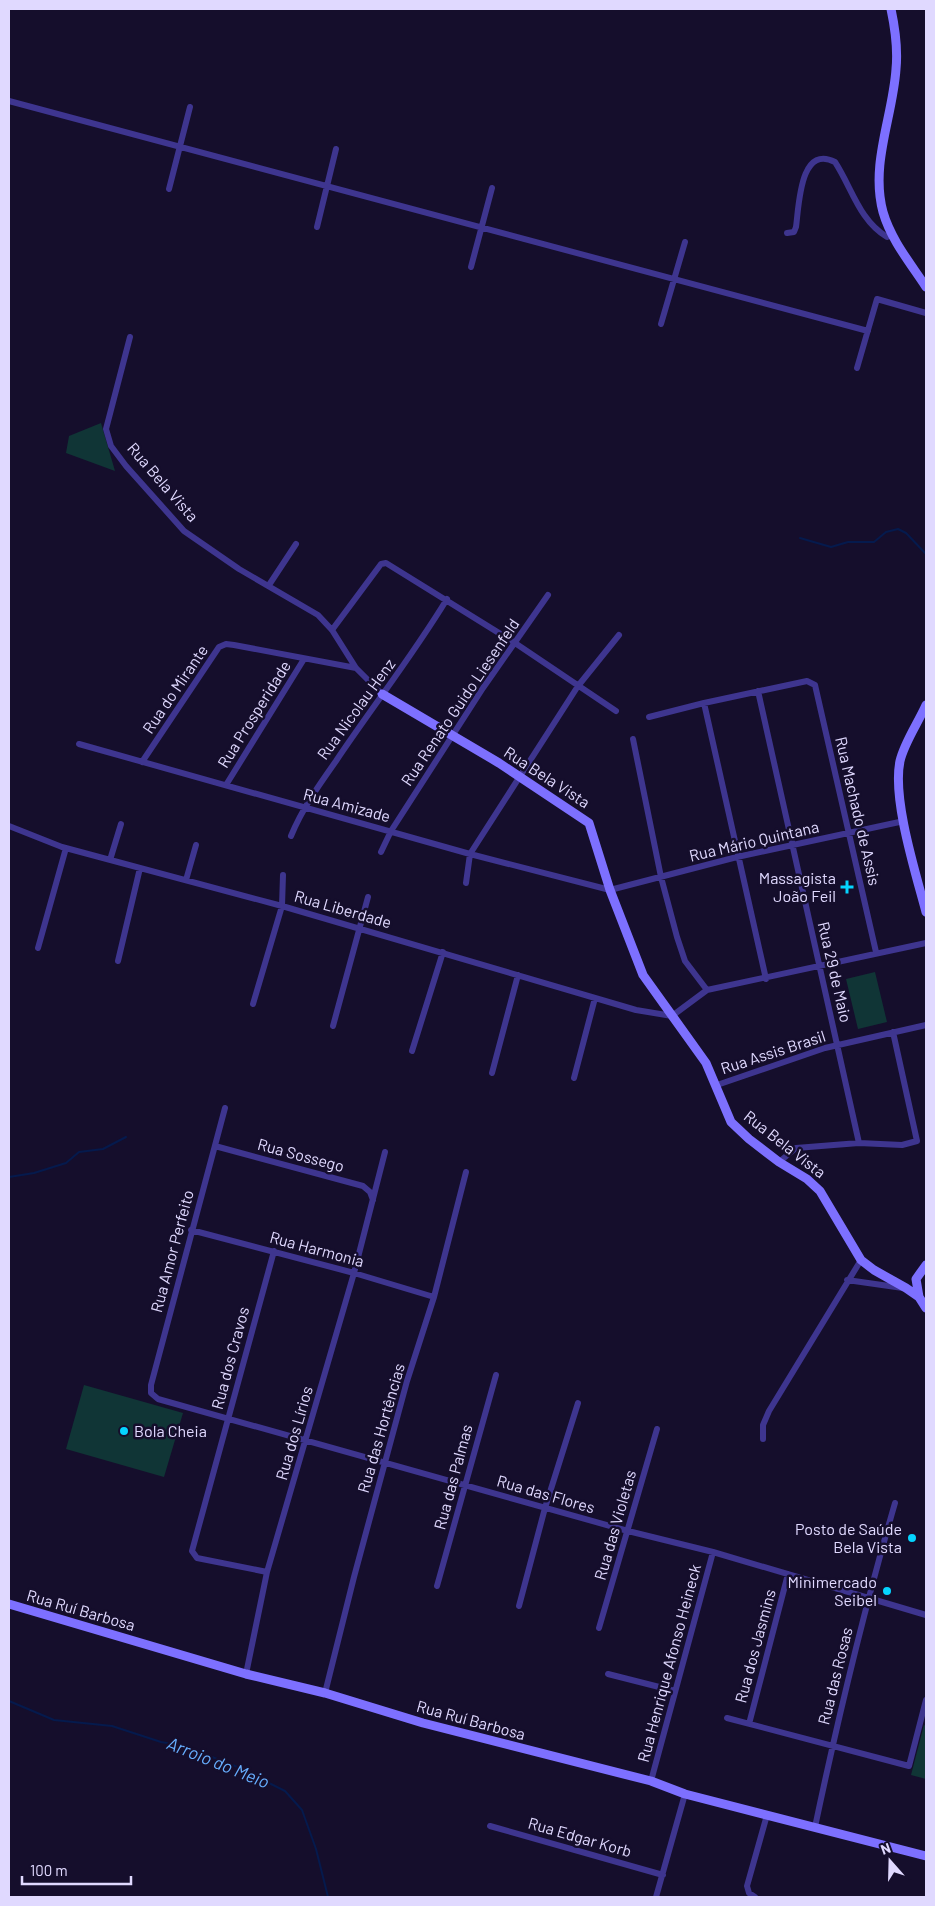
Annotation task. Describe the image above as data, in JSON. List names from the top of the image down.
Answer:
{
  "streets": {
    "main road": ["Rua Bela Vista", "Rua Ruí Barbosa"],
    "street": [
      "Rua do Mirante",
      "Rua Renato Guido Liesenfeld",
      "Rua Nicolau Henz",
      "Rua Prosperidade",
      "Rua Amizade",
      "Rua Machado de Assis",
      "Rua Mário Quintana",
      "Rua Liberdade",
      "Rua 29 de Maio",
      "Rua Assis Brasil",
      "Rua Sossego",
      "Rua Harmonia",
      "Rua Amor Perfeito",
      "Rua dos Cravos",
      "Rua das Hortências",
      "Rua dos Lírios",
      "Rua das Palmas",
      "Rua das Flores",
      "Rua das Violetas",
      "Rua dos Jasmins",
      "Rua Henrique Afonso Heineck",
      "Rua das Rosas",
      "Rua Edgar Korb"
    ]
  },
  "crossings": [
    ["Rua Bela Vista", "Rua do Mirante"],
    ["Rua Bela Vista", "Rua Renato Guido Liesenfeld"],
    ["Rua Bela Vista", "Rua Nicolau Henz"],
    ["Rua Bela Vista", "Rua Amizade"],
    ["Rua Bela Vista", "Rua Mário Quintana"],
    ["Rua Bela Vista", "Rua Liberdade"],
    ["Rua Bela Vista", "Rua Assis Brasil"],
    ["Rua do Mirante", "Rua Prosperidade"],
    ["Rua do Mirante", "Rua Amizade"],
    ["Rua Renato Guido Liesenfeld", "Rua Amizade"],
    ["Rua Nicolau Henz", "Rua Amizade"],
    ["Rua Prosperidade", "Rua Amizade"],
    ["Rua Amizade", "Rua Mário Quintana"],
    ["Rua Machado de Assis", "Rua Mário Quintana"],
    ["Rua Machado de Assis", "Rua 29 de Maio"],
    ["Rua Mário Quintana", "Rua 29 de Maio"],
    ["Rua 29 de Maio", "Rua Assis Brasil"],
    ["Rua Sossego", "Rua Amor Perfeito"],
    ["Rua Sossego", "Rua dos Lírios"],
    ["Rua Harmonia", "Rua Amor Perfeito"],
    ["Rua Harmonia", "Rua dos Cravos"],
    ["Rua Harmonia", "Rua das Hortências"],
    ["Rua Harmonia", "Rua dos Lírios"],
    ["Rua Amor Perfeito", "Rua das Flores"],
    ["Rua dos Cravos", "Rua dos Lírios"],
    ["Rua dos Cravos", "Rua das Flores"],
    ["Rua das Hortências", "Rua das Flores"],
    ["Rua das Hortências", "Rua Ruí Barbosa"],
    ["Rua dos Lírios", "Rua das Flores"],
    ["Rua dos Lírios", "Rua Ruí Barbosa"],
    ["Rua das Palmas", "Rua das Flores"],
    ["Rua das Flores", "Rua das Violetas"],
    ["Rua das Flores", "Rua dos Jasmins"],
    ["Rua das Flores", "Rua Henrique Afonso Heineck"],
    ["Rua das Flores", "Rua das Rosas"],
    ["Rua Ruí Barbosa", "Rua Henrique Afonso Heineck"],
    ["Rua Ruí Barbosa", "Rua das Rosas"]
  ],
  "water": ["Arroio do Meio"],
  "places": {
    "health": ["Massagista João Feil"],
    "other": ["Bola Cheia", "Posto de Saúde Bela Vista", "Minimercado Seibel"]
  },
  "scale_bar": "100 m",
  "north": "top"
}
